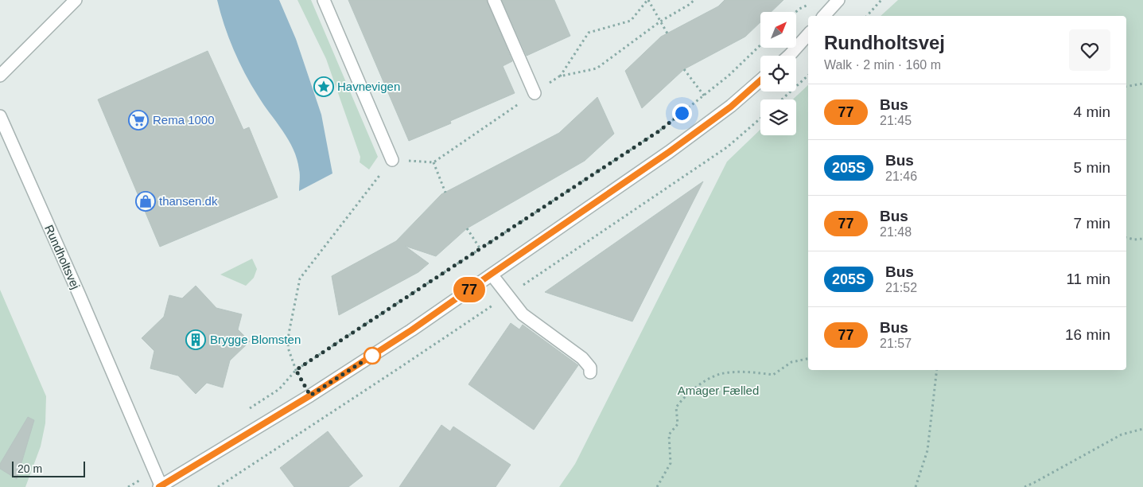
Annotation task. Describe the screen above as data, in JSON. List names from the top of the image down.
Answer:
{
  "streets": {
    "street": ["Rundholtsvej"]
  },
  "parks": ["Amager Fælled"],
  "places": {
    "place": ["Havnevigen"],
    "supermarket": ["Rema 1000"],
    "shop": ["thansen.dk"],
    "building": ["Brygge Blomsten"]
  },
  "lines": ["bus line 77"],
  "scale_bar": "20 m",
  "north": "top right",
  "page": {
    "on_map": "77",
    "heading": ["Rundholtsvej", "Walk · 2 min · 160 m"],
    "list": [
      {
        "mark": "77",
        "name": "Bus",
        "note": "21:45",
        "value": "4 min"
      },
      {
        "mark": "205S",
        "name": "Bus",
        "note": "21:46",
        "value": "5 min"
      },
      {
        "mark": "77",
        "name": "Bus",
        "note": "21:48",
        "value": "7 min"
      },
      {
        "mark": "205S",
        "name": "Bus",
        "note": "21:52",
        "value": "11 min"
      },
      {
        "mark": "77",
        "name": "Bus",
        "note": "21:57",
        "value": "16 min"
      }
    ],
    "scale": "20 m"
  }
}
